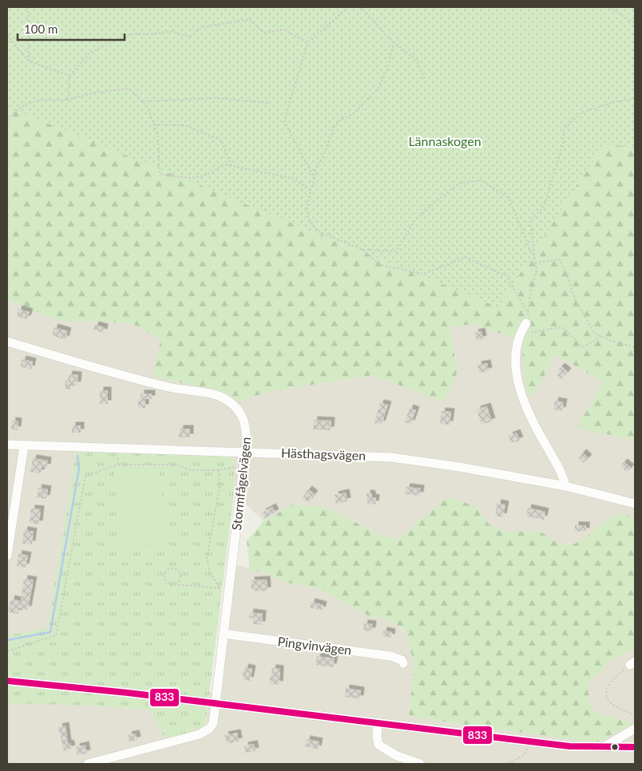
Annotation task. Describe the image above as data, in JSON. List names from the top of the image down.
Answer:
{
  "streets": {
    "street": ["Hästhagsvägen", "Stormfågelvägen", "Pingvinvägen"]
  },
  "crossings": [
    ["Hästhagsvägen", "Stormfågelvägen"],
    ["Stormfågelvägen", "Pingvinvägen"]
  ],
  "parks": ["Lännaskogen"],
  "lines": ["transit line 833"],
  "scale_bar": "100 m"
}
